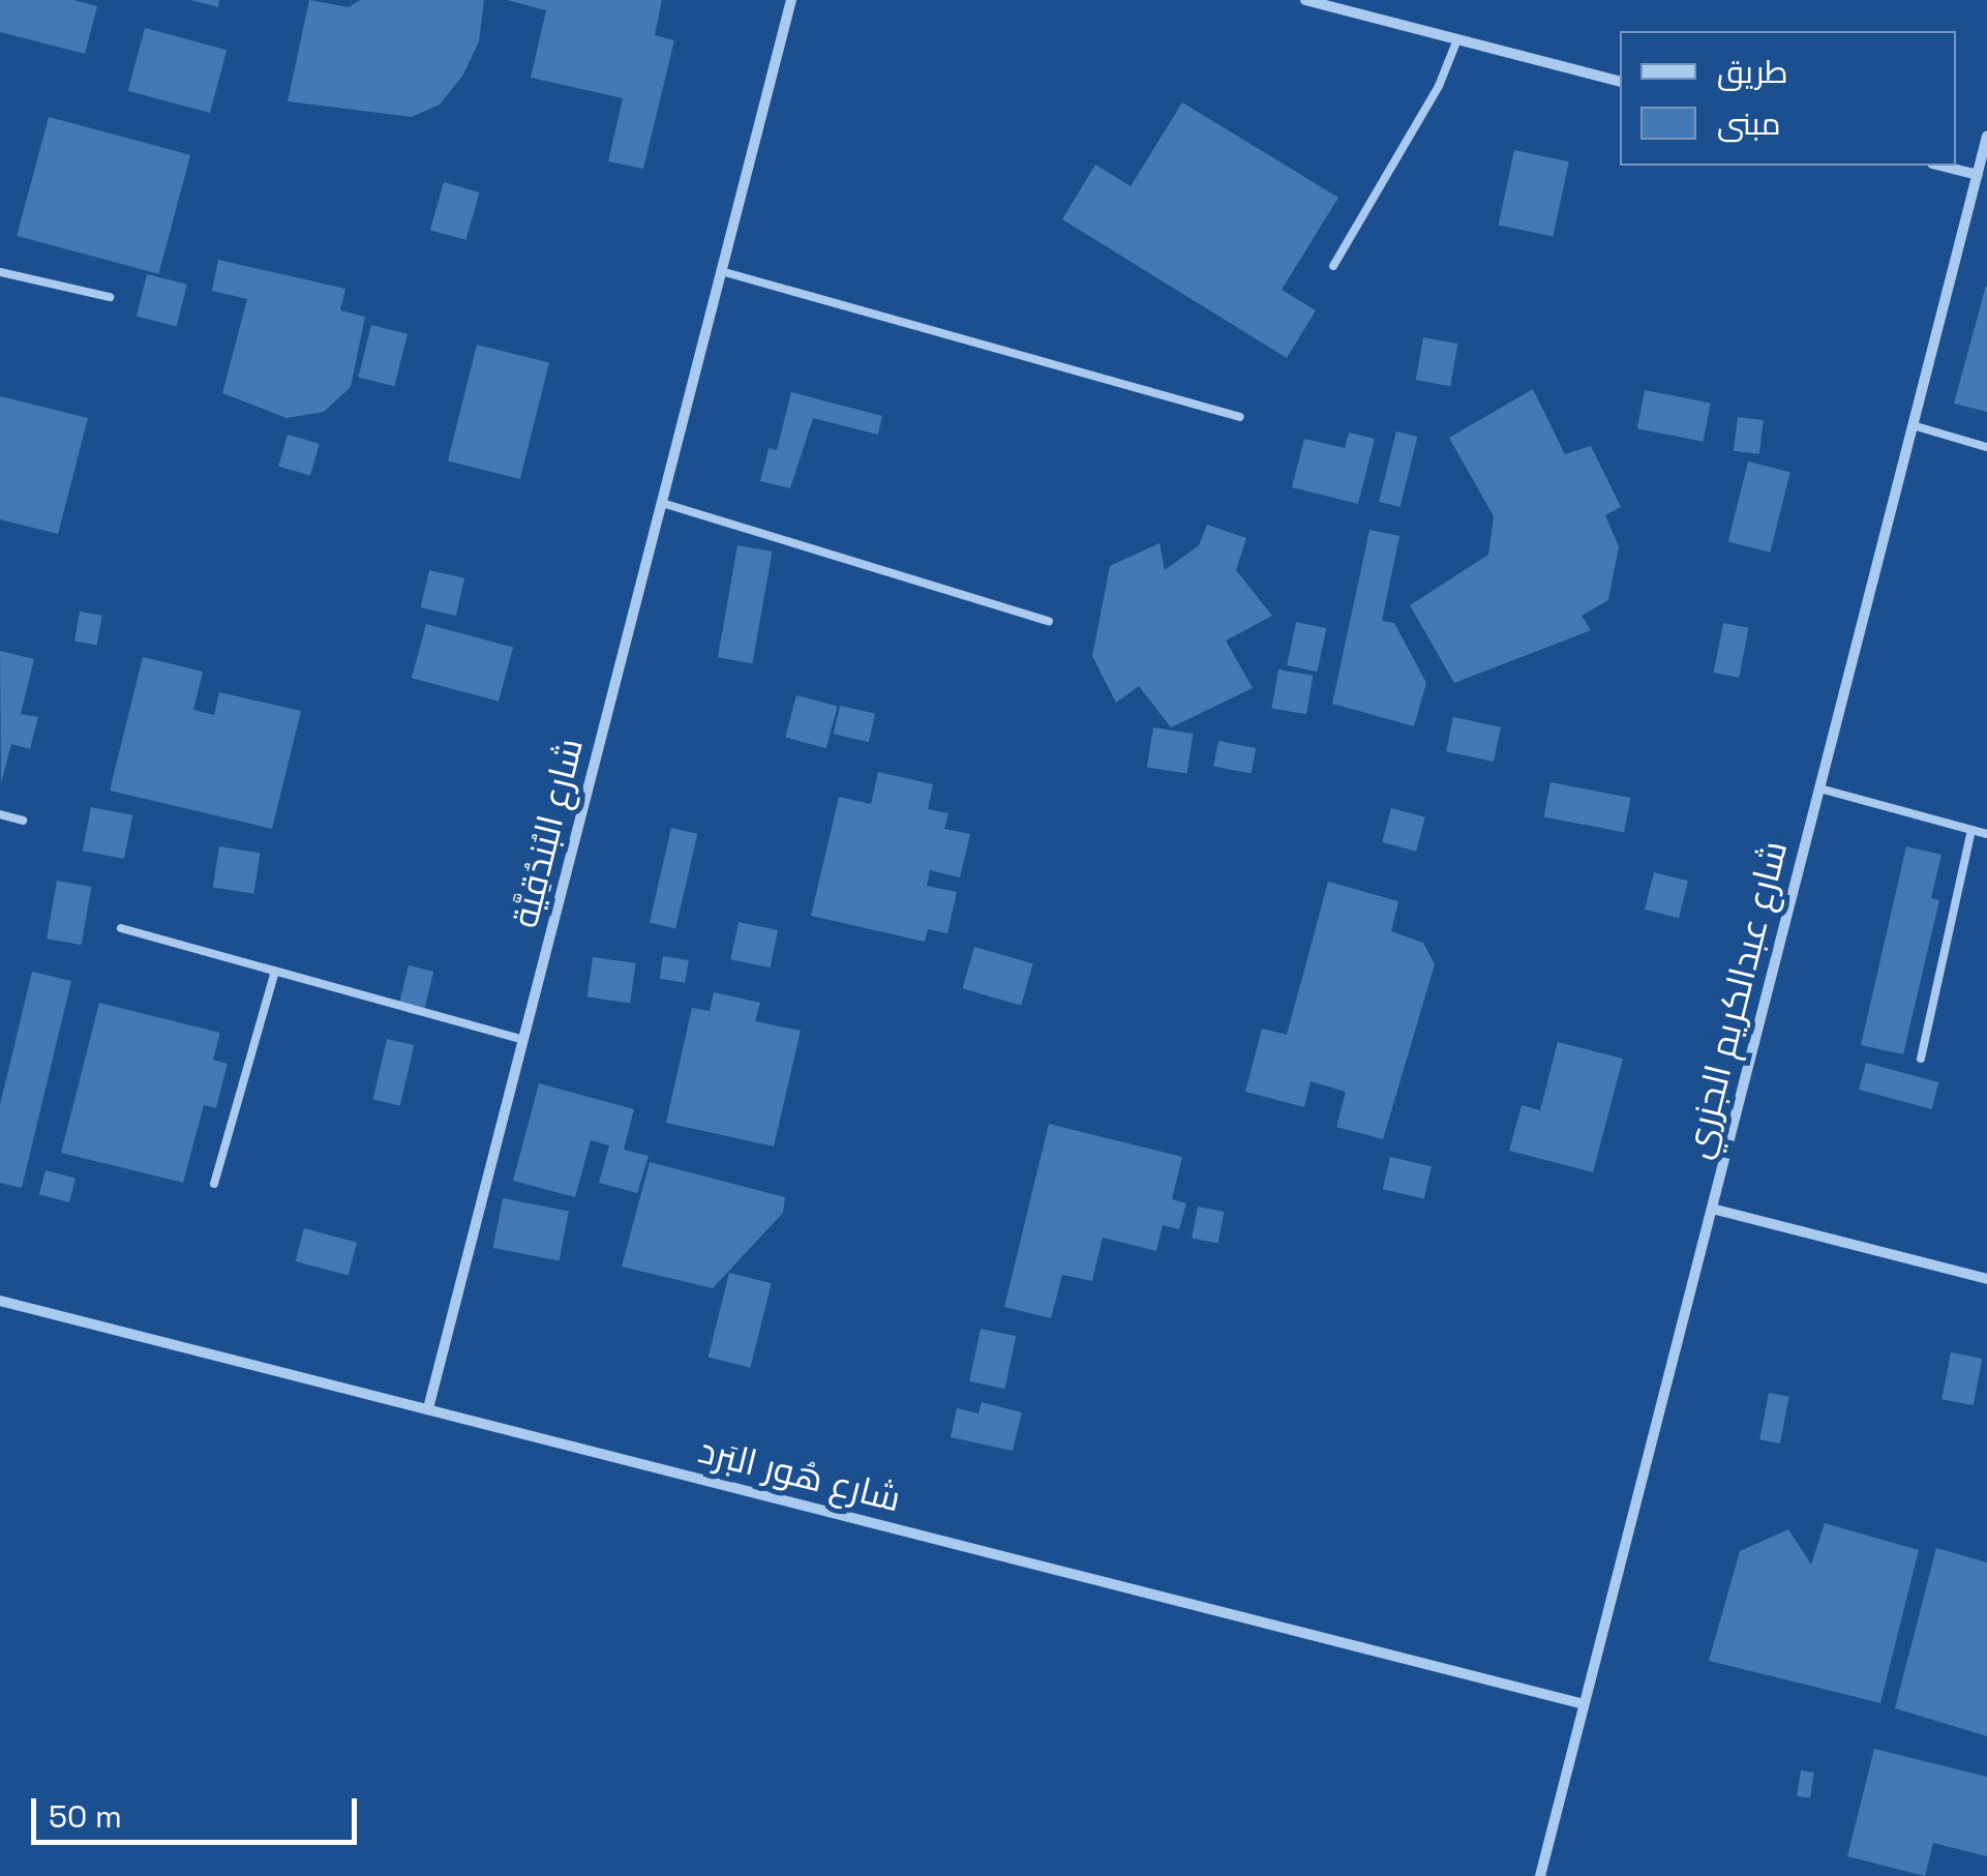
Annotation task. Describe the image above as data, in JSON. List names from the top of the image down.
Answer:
{
  "streets": {
    "street": ["شارع البُندُقِيَّة", "شارع عبدالكريم الجزري", "شارع هُور البَرد"]
  },
  "crossings": [
    ["شارع البُندُقِيَّة", "شارع هُور البَرد"],
    ["شارع عبدالكريم الجزري", "شارع هُور البَرد"]
  ],
  "legend": ["طريق", "مبنى"],
  "scale_bar": "50 m"
}
